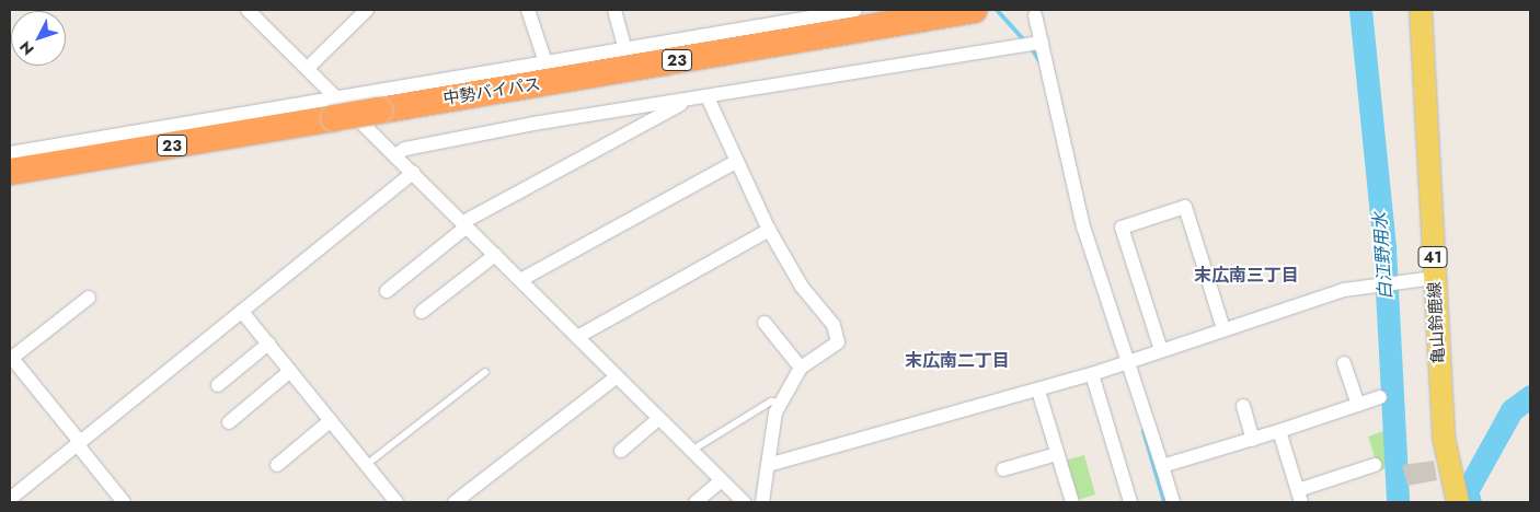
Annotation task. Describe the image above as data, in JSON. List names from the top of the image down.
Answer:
{
  "streets": {
    "highway": ["23", "中勢バイパス"],
    "main road": ["41", "亀山鈴鹿線"]
  },
  "districts": ["末広南三丁目", "末広南二丁目"],
  "water": ["白江野用水"],
  "north": "bottom left"
}
